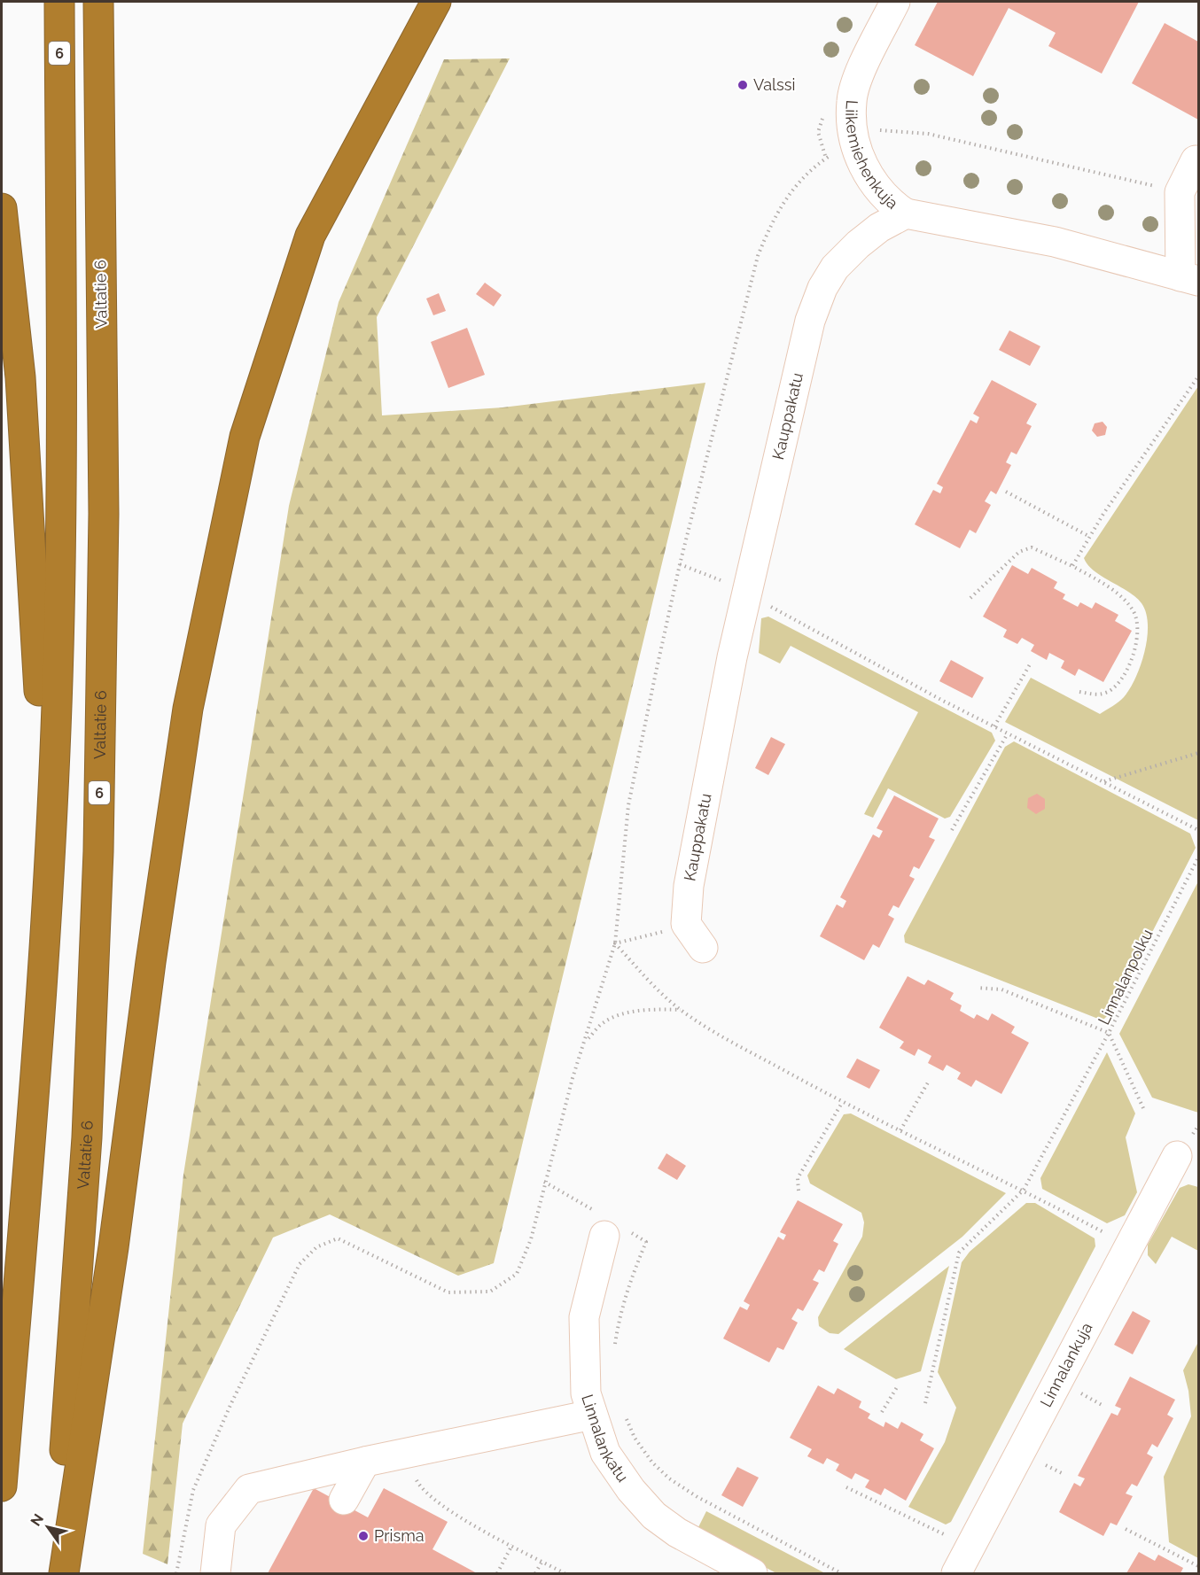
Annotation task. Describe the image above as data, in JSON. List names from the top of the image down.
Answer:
{
  "streets": {
    "highway": ["6", "Valtatie 6"],
    "street": [
      "Liikemiehenkuja",
      "Kauppakatu",
      "Linnalankuja",
      "Linnalankatu"
    ],
    "path": ["Linnalanpolku"]
  },
  "crossings": [
    ["Liikemiehenkuja", "Kauppakatu"]
  ],
  "places": ["Valssi", "Prisma"],
  "north": "top left"
}
